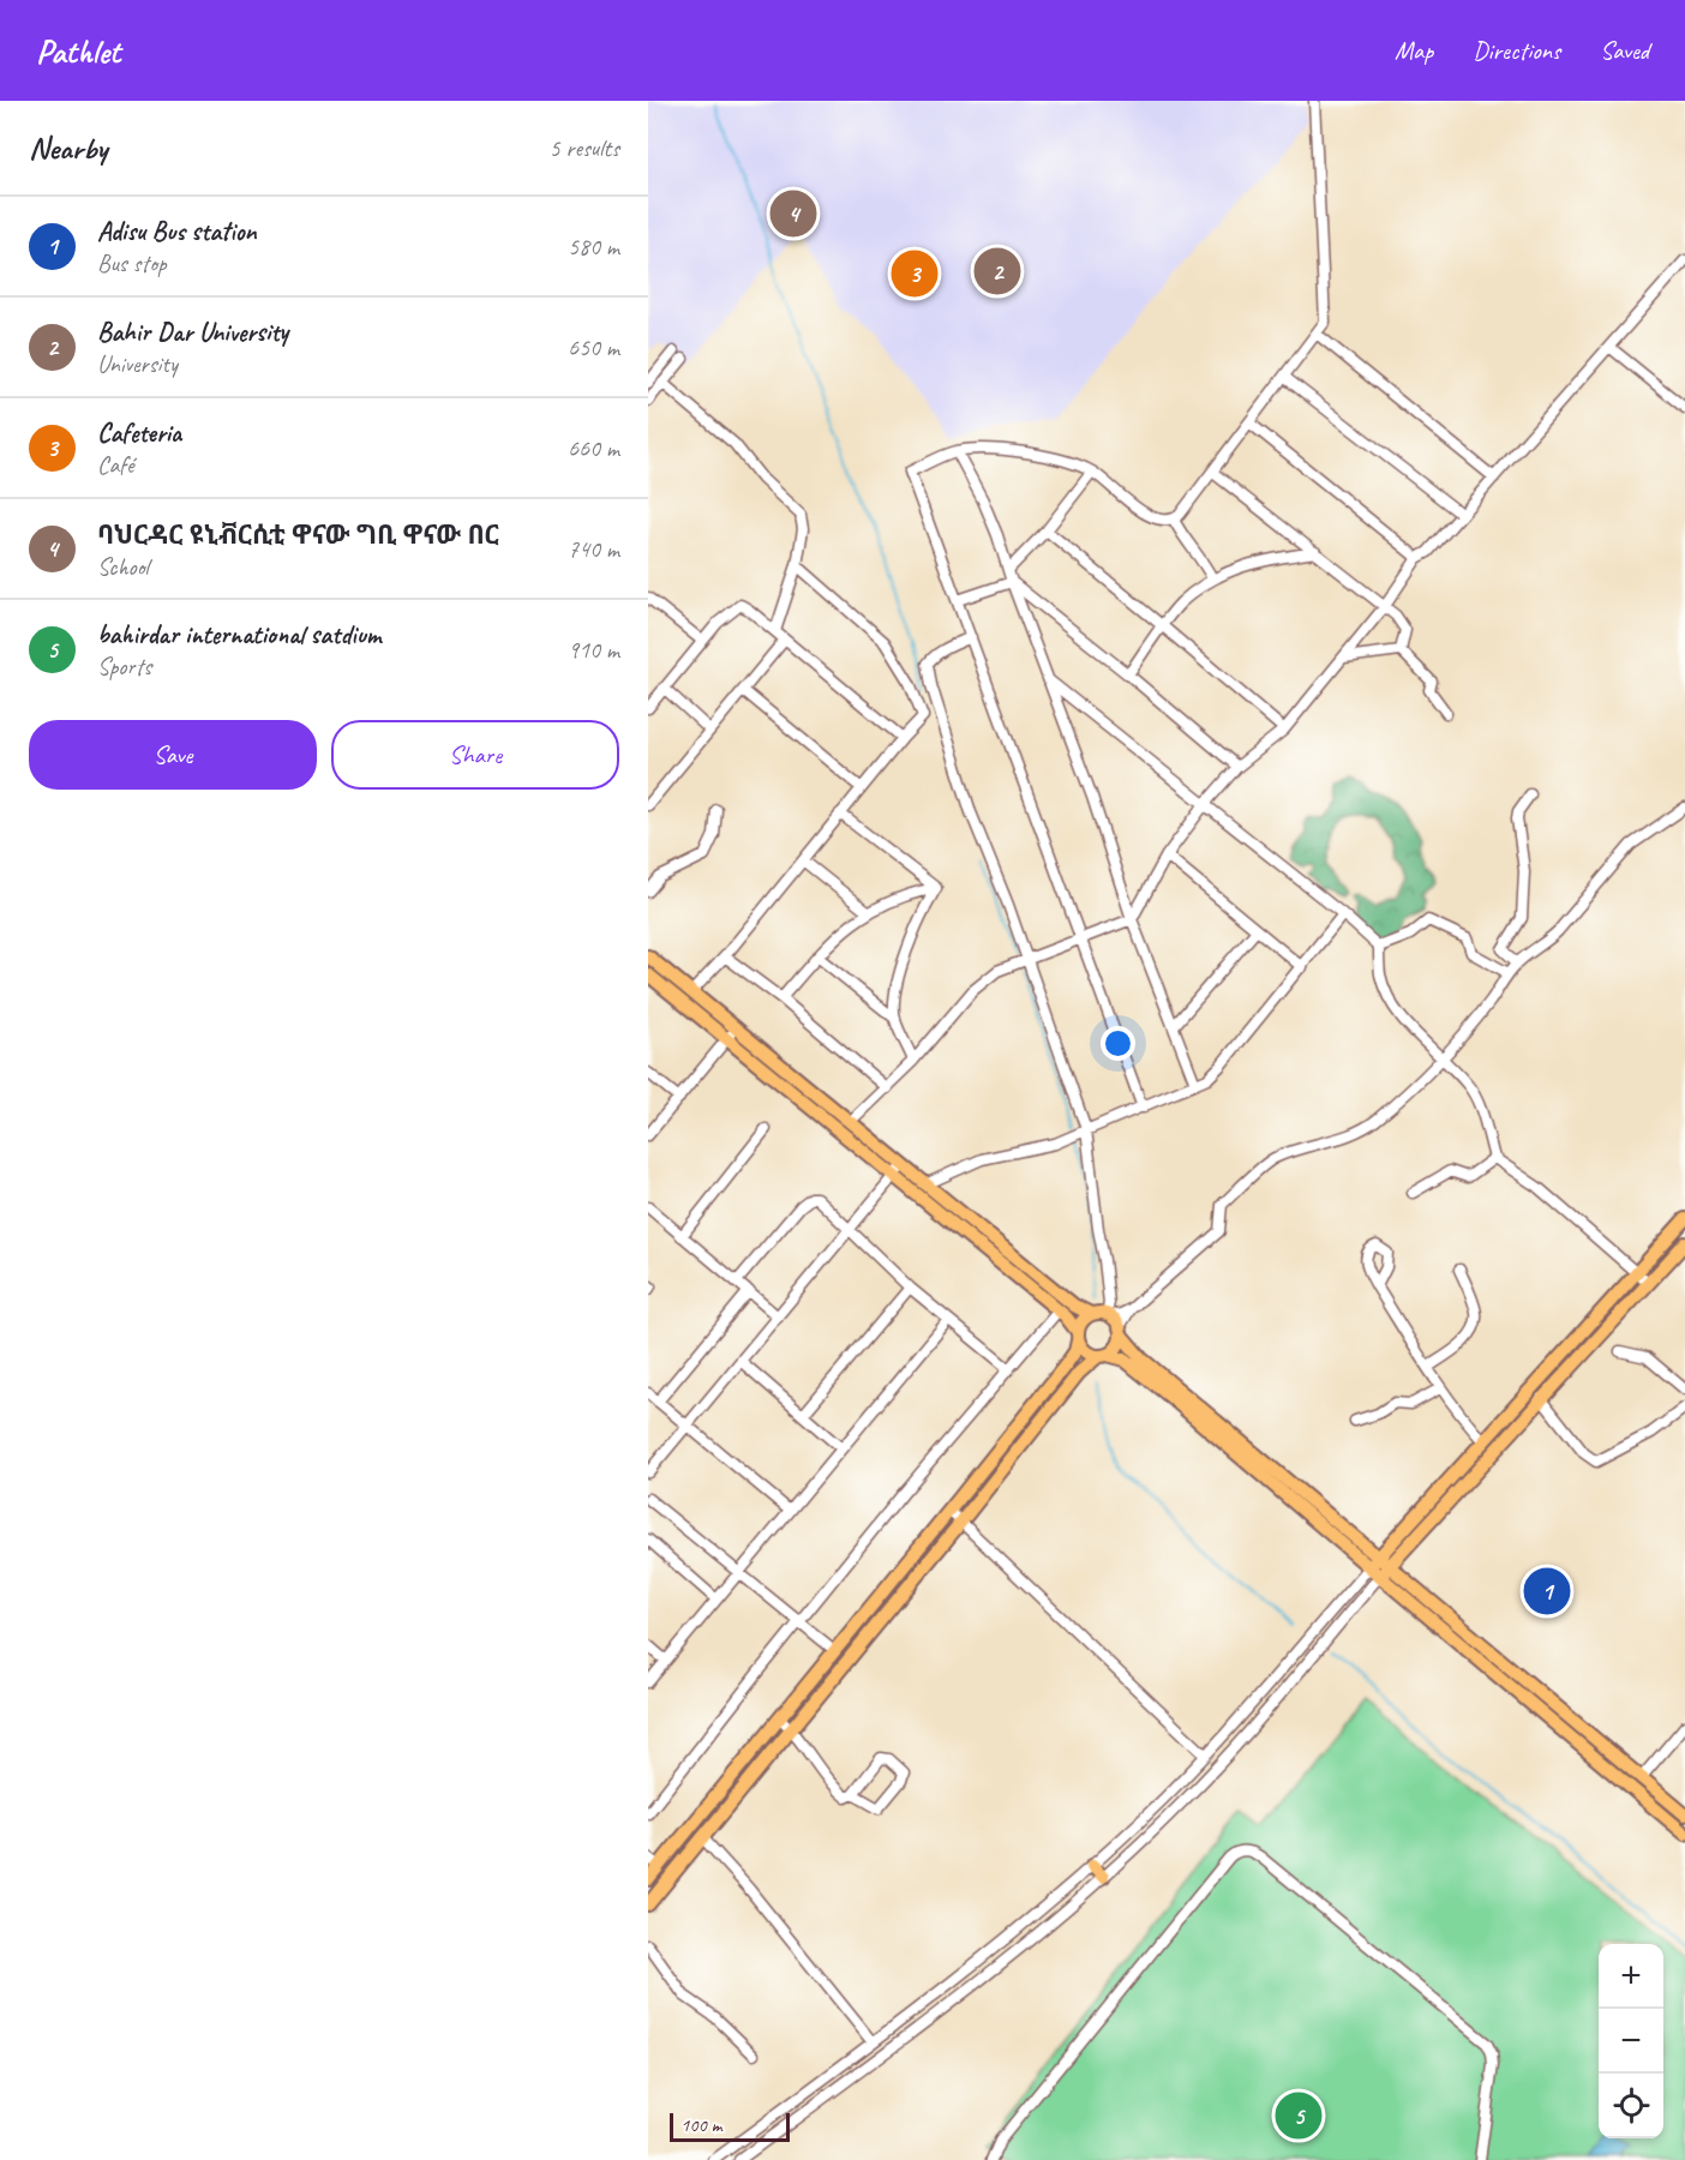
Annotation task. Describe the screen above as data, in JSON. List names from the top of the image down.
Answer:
{
  "scale_bar": "100 m",
  "page": {
    "header": "Pathlet",
    "nav": ["Map", "Directions", "Saved"],
    "heading": ["Nearby", "5 results"],
    "pins": [
      "4",
      "2",
      "3",
      "1",
      "5"
    ],
    "list": [
      {
        "mark": "1",
        "name": "Adisu Bus station",
        "note": "Bus stop",
        "value": "580 m"
      },
      {
        "mark": "2",
        "name": "Bahir Dar University",
        "note": "University",
        "value": "650 m"
      },
      {
        "mark": "3",
        "name": "Cafeteria",
        "note": "Café",
        "value": "660 m"
      },
      {
        "mark": "4",
        "name": "ባህርዳር ዩኒቭርሲቲ ዋናው ግቢ ዋናው በር",
        "note": "School",
        "value": "740 m"
      },
      {
        "mark": "5",
        "name": "bahirdar international satdium",
        "note": "Sports",
        "value": "910 m"
      }
    ],
    "buttons": ["Save", "Share"],
    "map_buttons": ["+", "−"],
    "scale": "100 m"
  }
}
